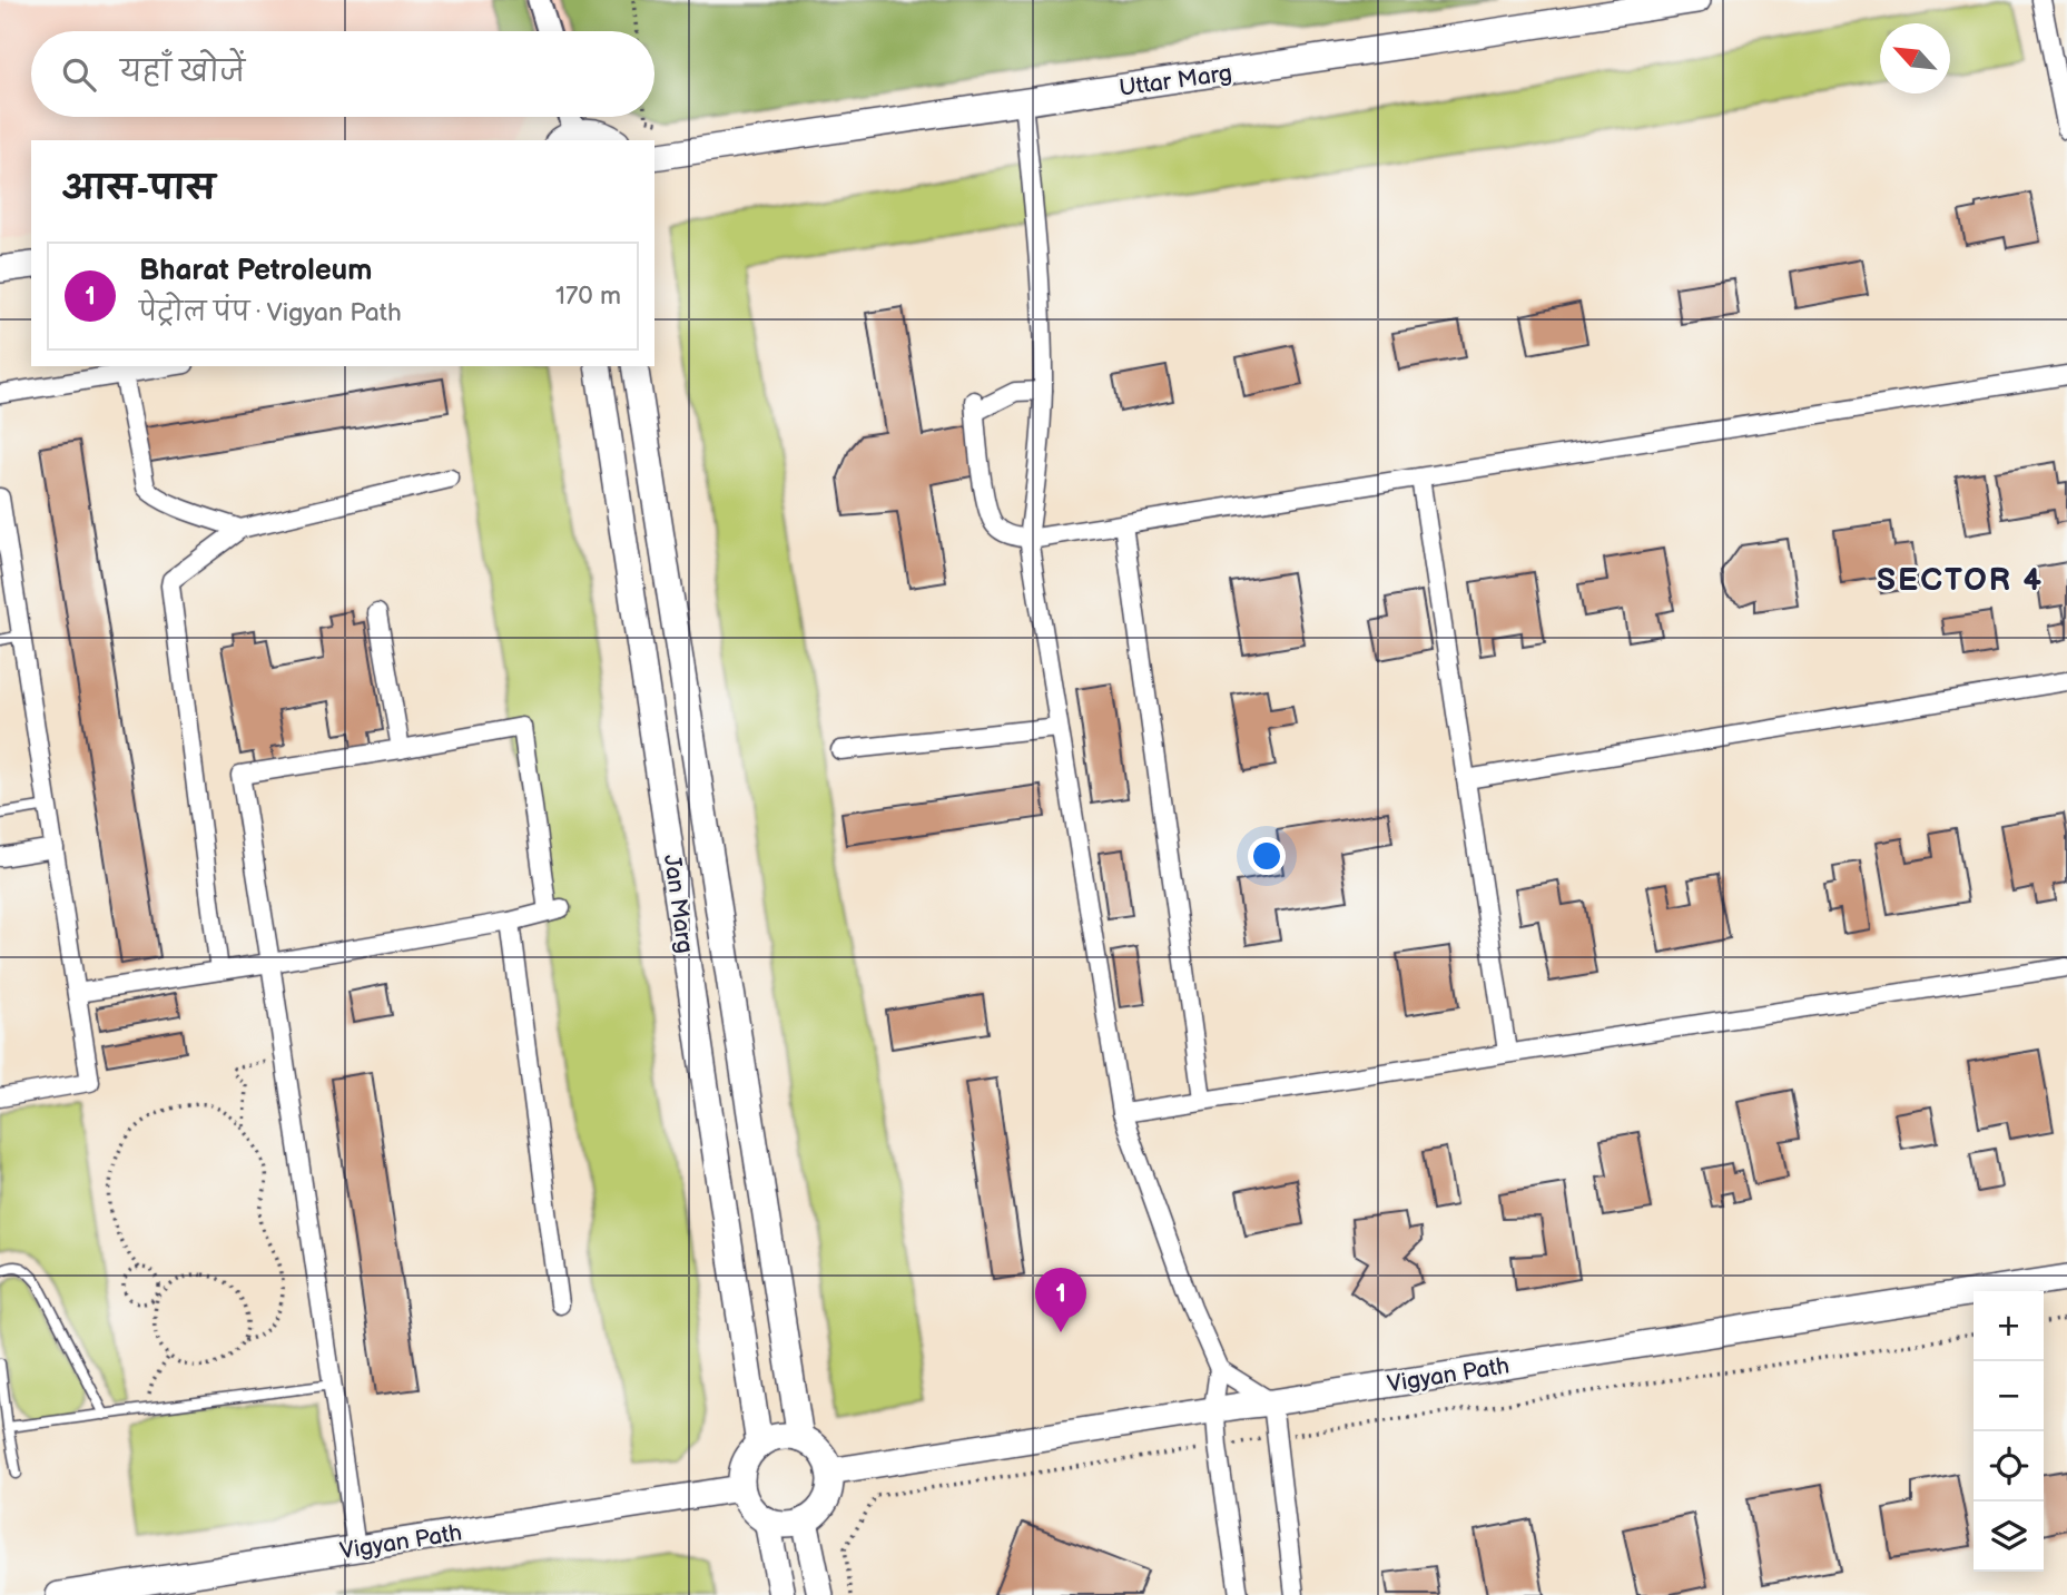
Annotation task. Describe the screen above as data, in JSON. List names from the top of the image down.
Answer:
{
  "streets": {
    "main road": ["Uttar Marg", "Jan Marg", "Vigyan Path"]
  },
  "crossings": [
    ["Jan Marg", "Vigyan Path"]
  ],
  "districts": ["SECTOR 4"],
  "north": "top left",
  "page": {
    "search": "यहाँ खोजें",
    "heading": "आस-पास",
    "list": [
      {
        "mark": "1",
        "name": "Bharat Petroleum",
        "note": "पेट्रोल पंप · Vigyan Path",
        "value": "170 m"
      }
    ],
    "pins": "1",
    "map_buttons": ["+", "−"]
  }
}
